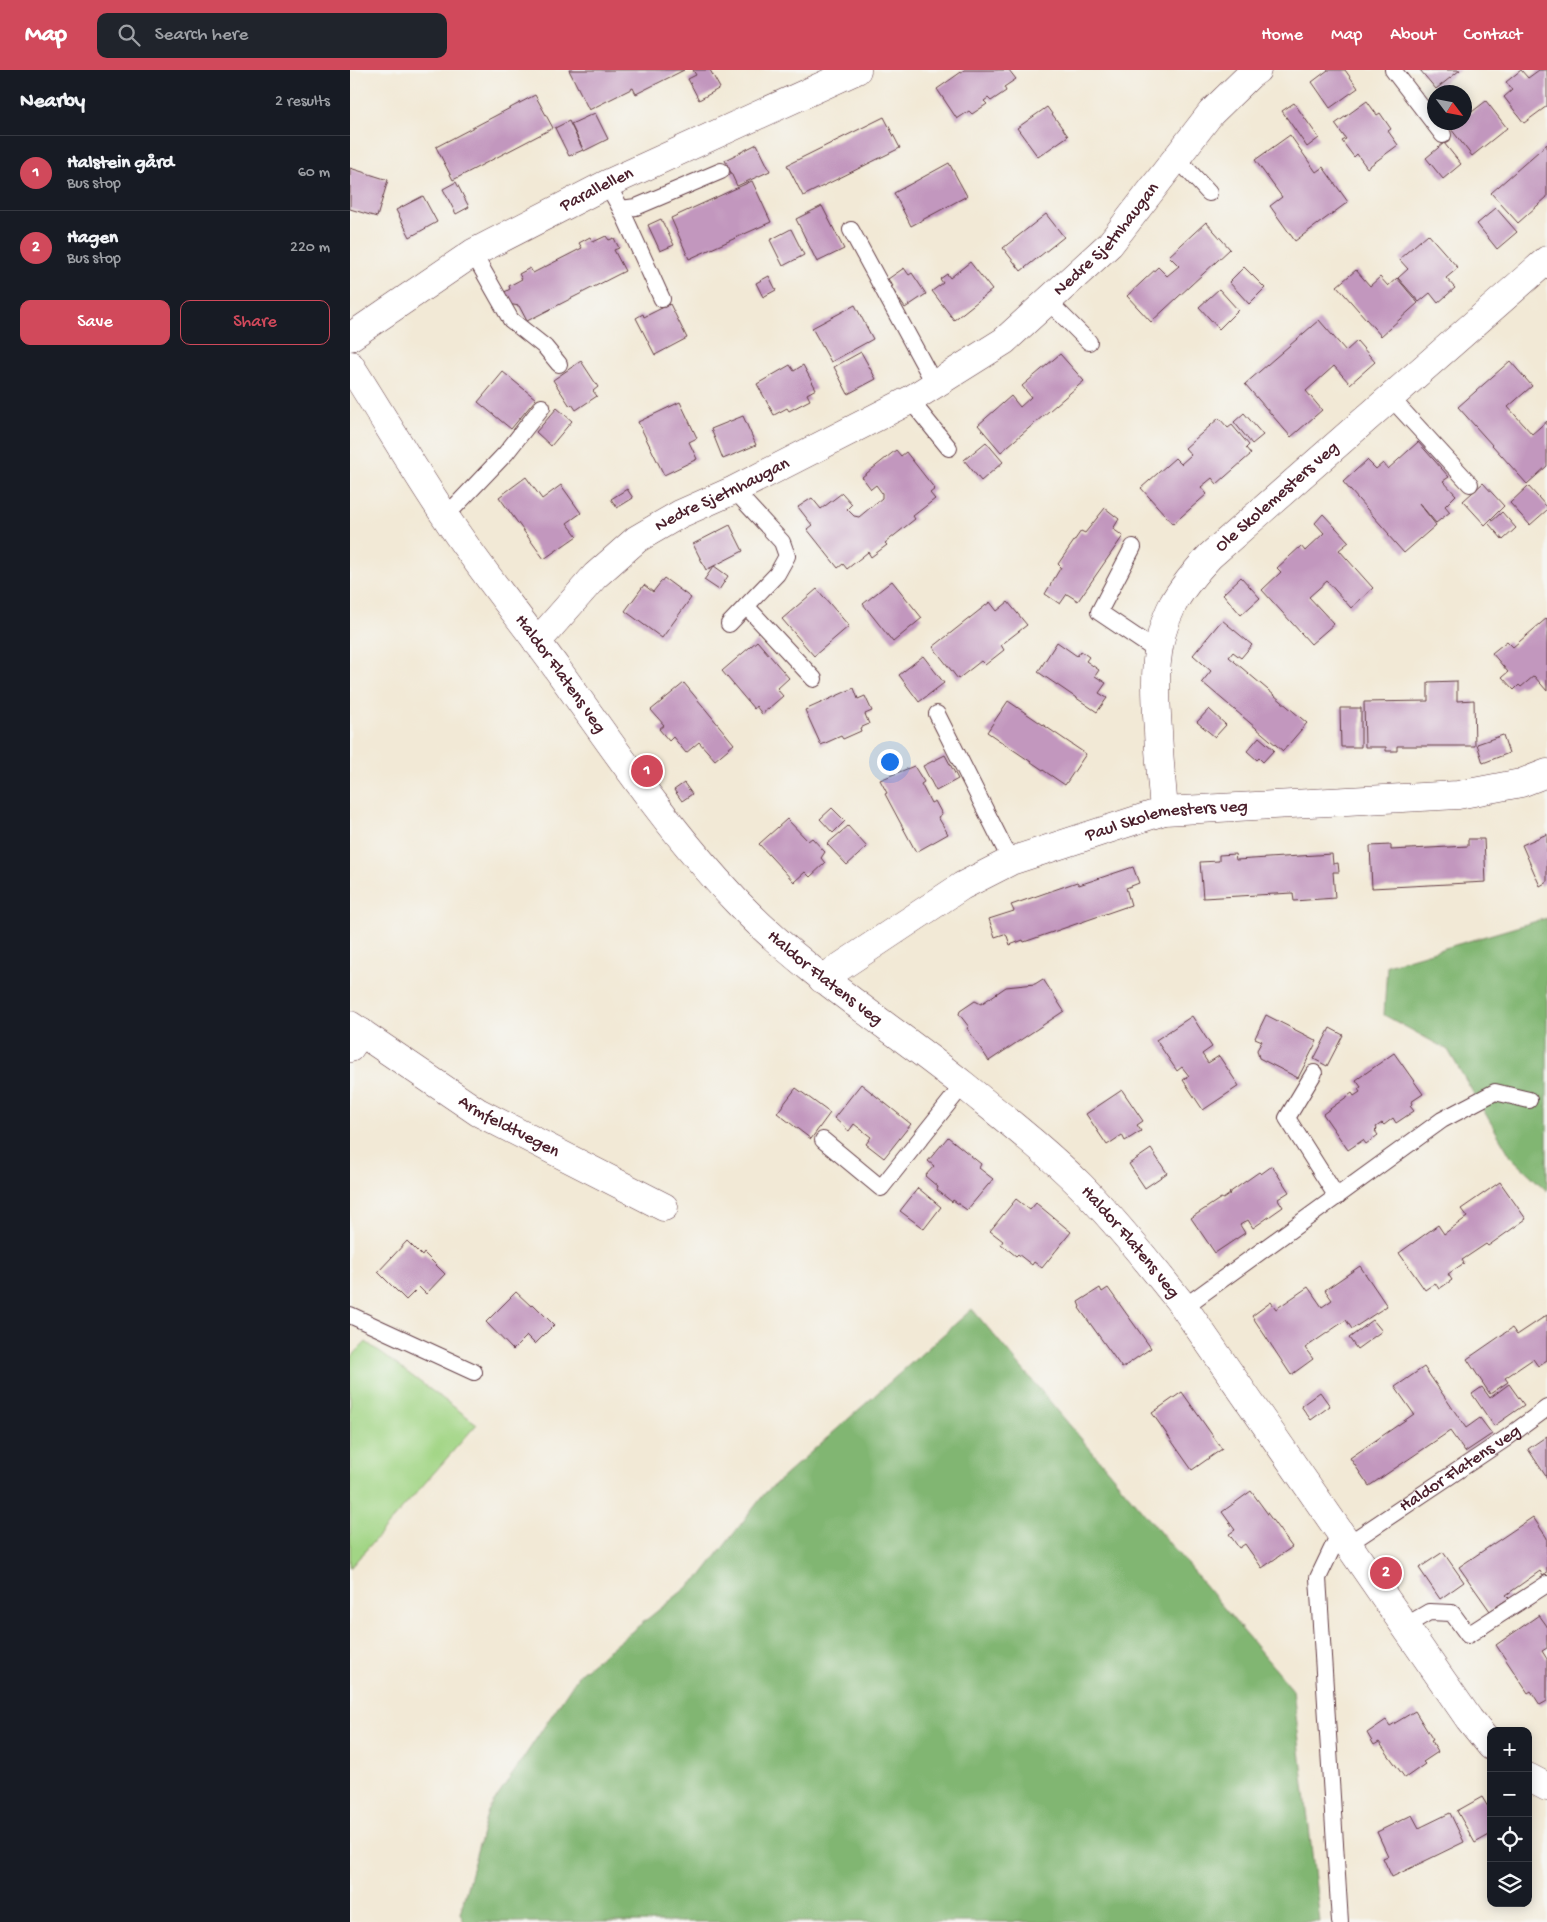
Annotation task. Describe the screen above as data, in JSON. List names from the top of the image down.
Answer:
{
  "streets": {
    "street": [
      "Parallellen",
      "Nedre Sjetnhaugan",
      "Ole Skolemesters veg",
      "Haldor Flatens veg",
      "Paul Skolemesters veg",
      "Armfeldtvegen"
    ]
  },
  "crossings": [
    ["Nedre Sjetnhaugan", "Haldor Flatens veg"],
    ["Ole Skolemesters veg", "Paul Skolemesters veg"],
    ["Haldor Flatens veg", "Paul Skolemesters veg"]
  ],
  "north": "bottom right",
  "page": {
    "header": "Map",
    "search": "Search here",
    "nav": [
      "Home",
      "Map",
      "About",
      "Contact"
    ],
    "heading": ["Nearby", "2 results"],
    "list": [
      {
        "mark": "1",
        "name": "Halstein gård",
        "note": "Bus stop",
        "value": "60 m"
      },
      {
        "mark": "2",
        "name": "Hagen",
        "note": "Bus stop",
        "value": "220 m"
      }
    ],
    "buttons": ["Save", "Share"],
    "pins": ["1", "2"],
    "map_buttons": ["+", "−"]
  }
}
